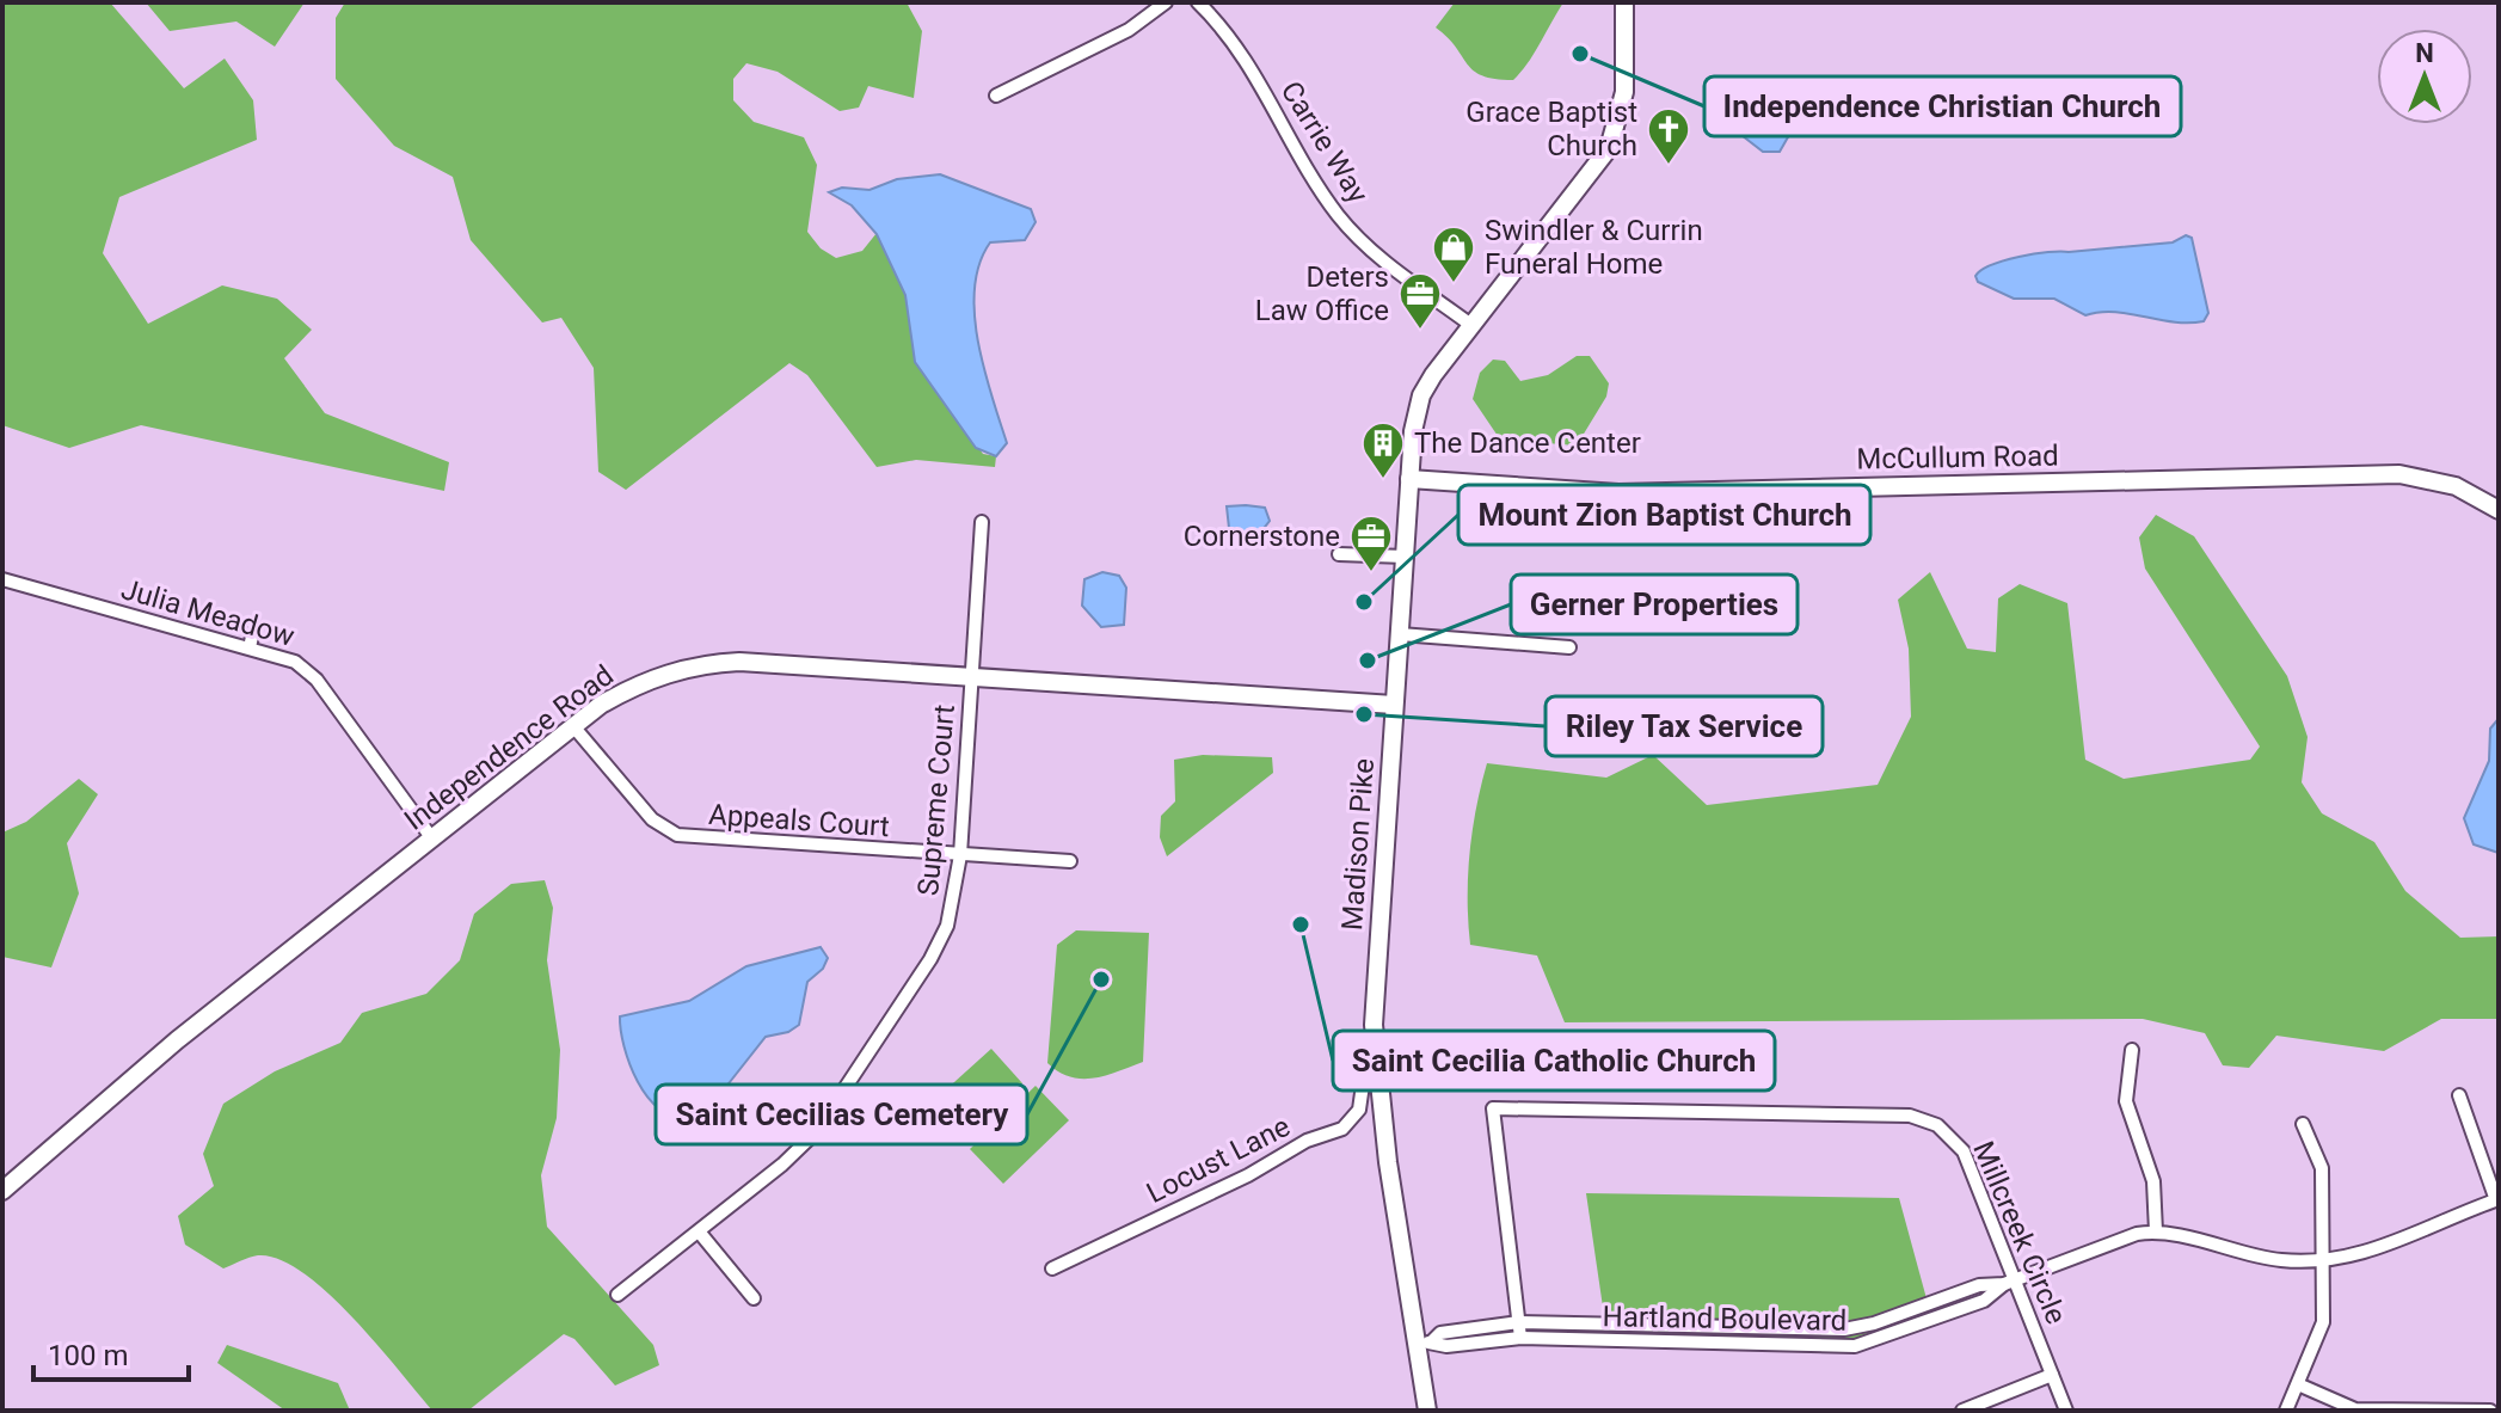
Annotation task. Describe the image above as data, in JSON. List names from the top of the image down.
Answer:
{
  "streets": {
    "street": [
      "Carrie Way",
      "McCullum Road",
      "Julia Meadow",
      "Independence Road",
      "Supreme Court",
      "Appeals Court",
      "Madison Pike",
      "Locust Lane",
      "Millcreek Circle",
      "Hartland Boulevard"
    ]
  },
  "crossings": [
    ["Carrie Way", "Madison Pike"],
    ["McCullum Road", "Madison Pike"],
    ["Julia Meadow", "Independence Road"],
    ["Independence Road", "Supreme Court"],
    ["Independence Road", "Appeals Court"],
    ["Independence Road", "Madison Pike"],
    ["Supreme Court", "Appeals Court"],
    ["Madison Pike", "Locust Lane"],
    ["Madison Pike", "Hartland Boulevard"],
    ["Millcreek Circle", "Hartland Boulevard"]
  ],
  "places": {
    "other": [
      "Independence Christian Church",
      "Mount Zion Baptist Church",
      "Gerner Properties",
      "Riley Tax Service",
      "Saint Cecilia Catholic Church",
      "Saint Cecilias Cemetery"
    ],
    "church": ["Grace Baptist Church"],
    "shop": ["Swindler & Currin Funeral Home"],
    "office": ["Deters Law Office", "Cornerstone"],
    "building": ["The Dance Center"]
  },
  "scale_bar": "100 m",
  "north": "top"
}
